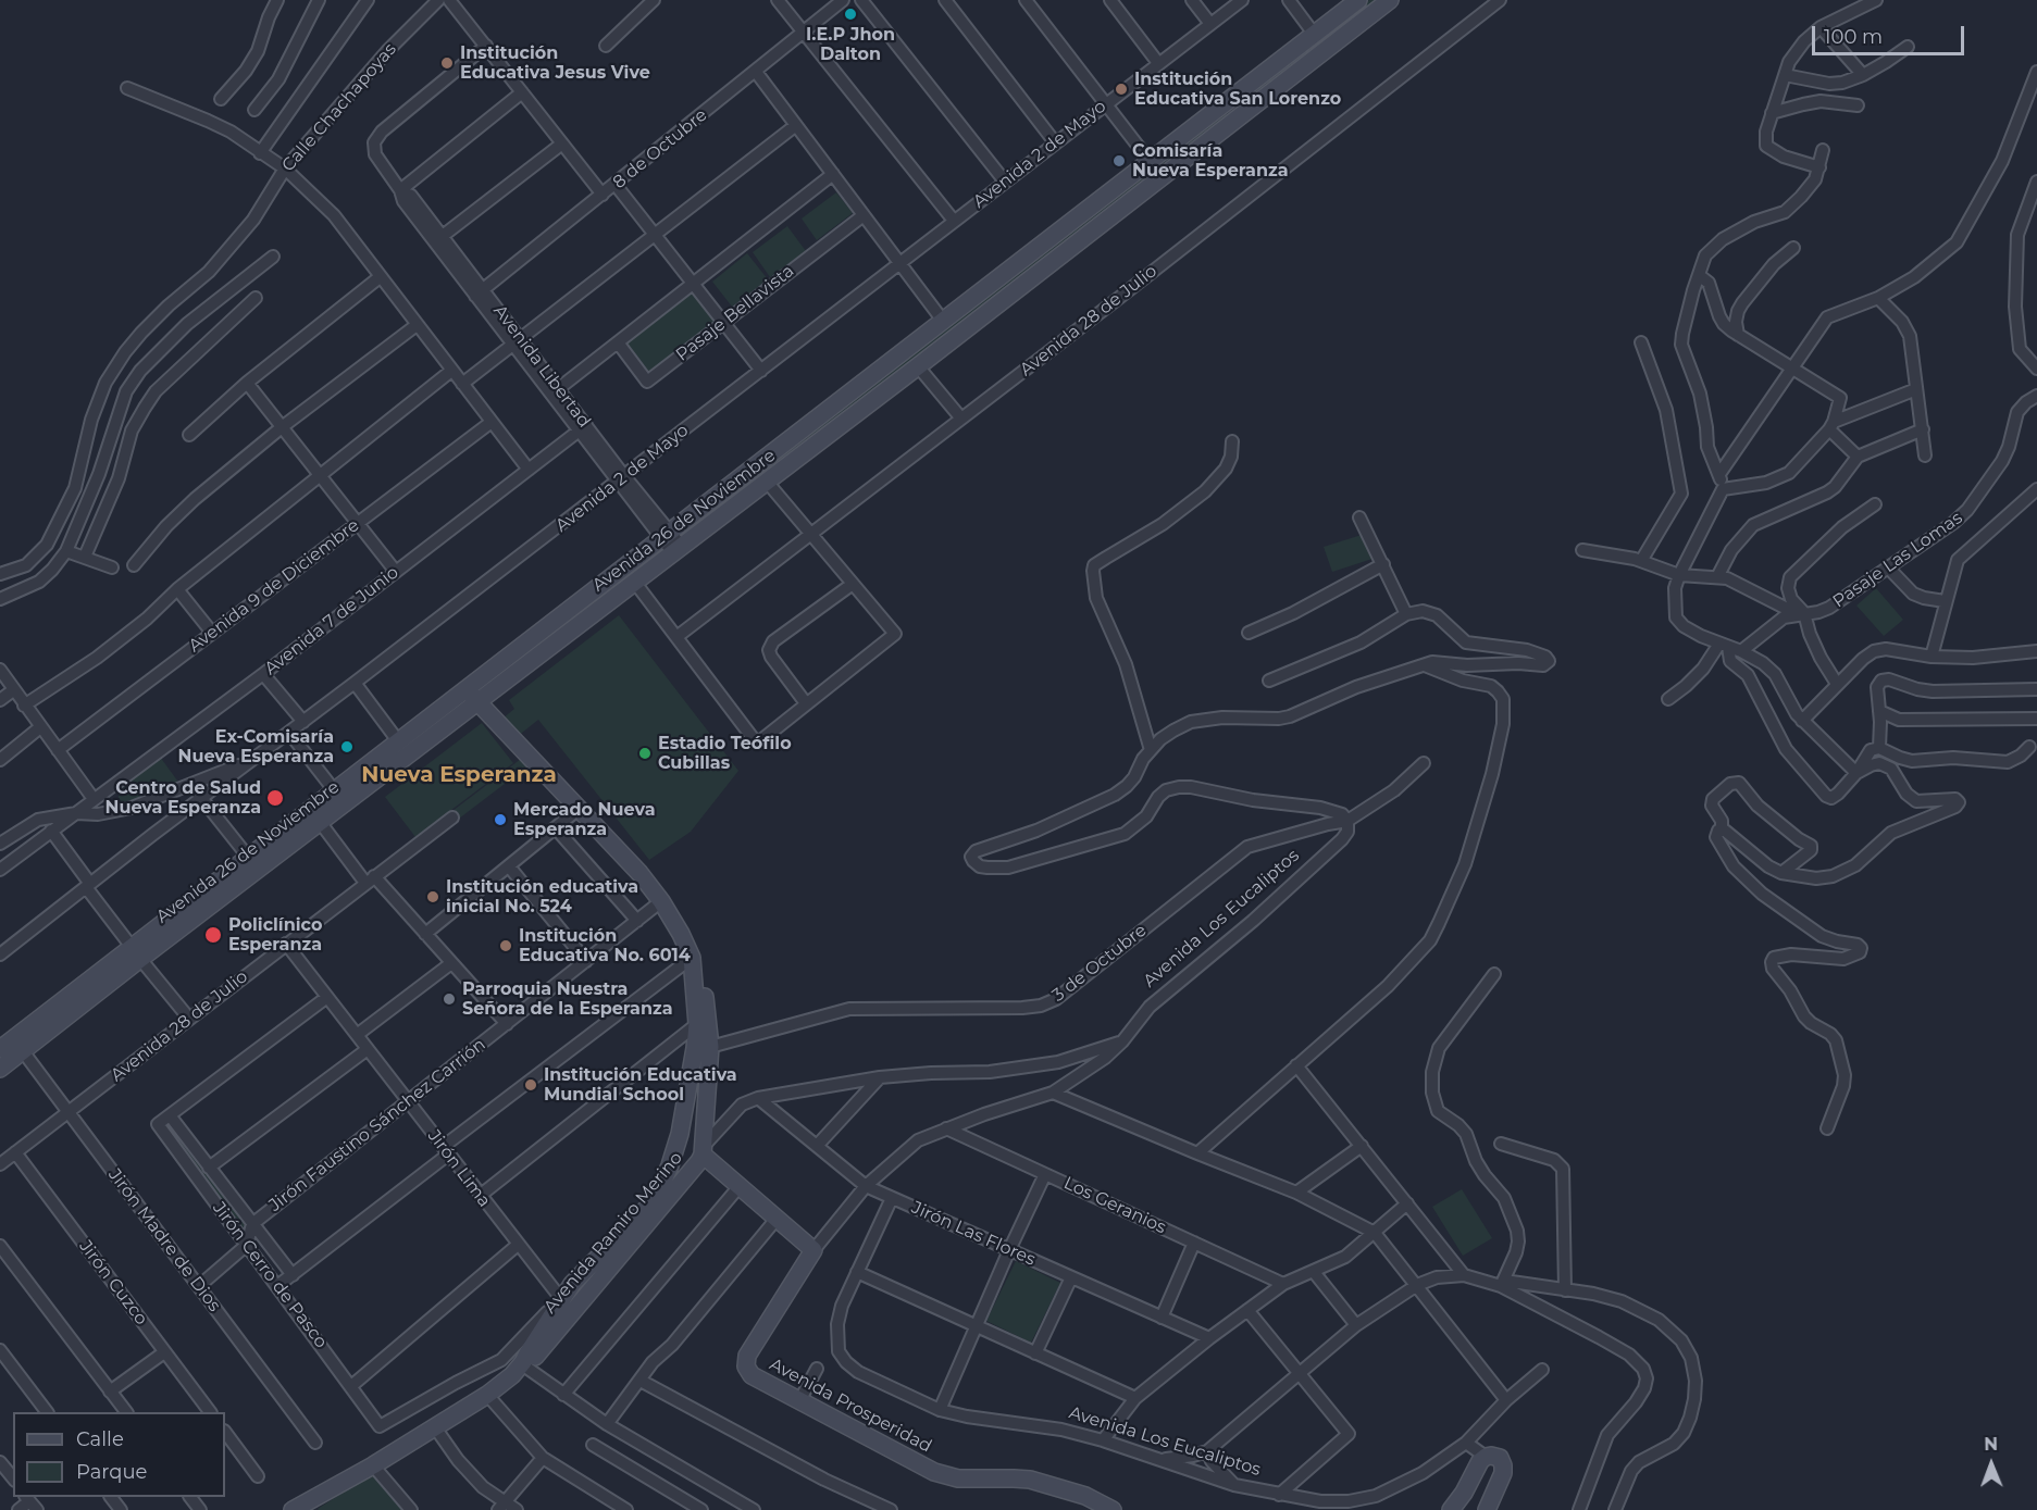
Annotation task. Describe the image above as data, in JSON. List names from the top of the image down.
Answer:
{
  "streets": {
    "main road": ["Avenida 26 de Noviembre", "Avenida Ramiro Merino", "Avenida Prosperidad"],
    "street": [
      "Calle Chachapoyas",
      "8 de Octubre",
      "Avenida 2 de Mayo",
      "Pasaje Bellavista",
      "Avenida 28 de Julio",
      "Avenida Libertad",
      "Pasaje Las Lomas",
      "Avenida 9 de Diciembre",
      "Avenida 7 de Junio",
      "Avenida Los Eucaliptos",
      "3 de Octubre",
      "Jirón Faustino Sánchez Carrión",
      "Jirón Lima",
      "Los Geranios",
      "Jirón Las Flores",
      "Jirón Madre de Dios",
      "Jirón Cerro de Pasco",
      "Jirón Cuzco"
    ]
  },
  "crossings": [
    ["8 de Octubre", "Avenida Libertad"],
    ["Avenida 2 de Mayo", "Avenida Libertad"],
    ["Avenida 28 de Julio", "Jirón Lima"],
    ["Avenida 28 de Julio", "Jirón Madre de Dios"],
    ["Avenida 28 de Julio", "Jirón Cuzco"],
    ["Avenida Libertad", "Avenida 26 de Noviembre"],
    ["Avenida Libertad", "Avenida 7 de Junio"],
    ["Avenida 26 de Noviembre", "Avenida Ramiro Merino"],
    ["Avenida 26 de Noviembre", "Jirón Madre de Dios"],
    ["Avenida Los Eucaliptos", "3 de Octubre"],
    ["Avenida Los Eucaliptos", "Los Geranios"],
    ["Avenida Los Eucaliptos", "Jirón Las Flores"],
    ["Avenida Los Eucaliptos", "Avenida Prosperidad"],
    ["3 de Octubre", "Avenida Ramiro Merino"],
    ["Jirón Faustino Sánchez Carrión", "Jirón Lima"],
    ["Jirón Faustino Sánchez Carrión", "Avenida Ramiro Merino"],
    ["Jirón Faustino Sánchez Carrión", "Jirón Cerro de Pasco"],
    ["Jirón Lima", "Avenida Ramiro Merino"],
    ["Jirón Lima", "Jirón Cerro de Pasco"],
    ["Avenida Ramiro Merino", "Jirón Cerro de Pasco"],
    ["Jirón Las Flores", "Avenida Prosperidad"]
  ],
  "districts": ["Nueva Esperanza"],
  "places": [
    "I.E.P Jhon Dalton",
    "Institución Educativa Jesus Vive",
    "Institución Educativa San Lorenzo",
    "Comisaría Nueva Esperanza",
    "Ex-Comisaría Nueva Esperanza",
    "Estadio Teófilo Cubillas",
    "Centro de Salud Nueva Esperanza",
    "Mercado Nueva Esperanza",
    "Institución educativa inicial No. 524",
    "Policlínico Esperanza",
    "Institución Educativa No. 6014",
    "Parroquia Nuestra Señora de la Esperanza",
    "Institución Educativa Mundial School"
  ],
  "legend": ["Calle", "Parque"],
  "scale_bar": "100 m",
  "north": "top"
}
